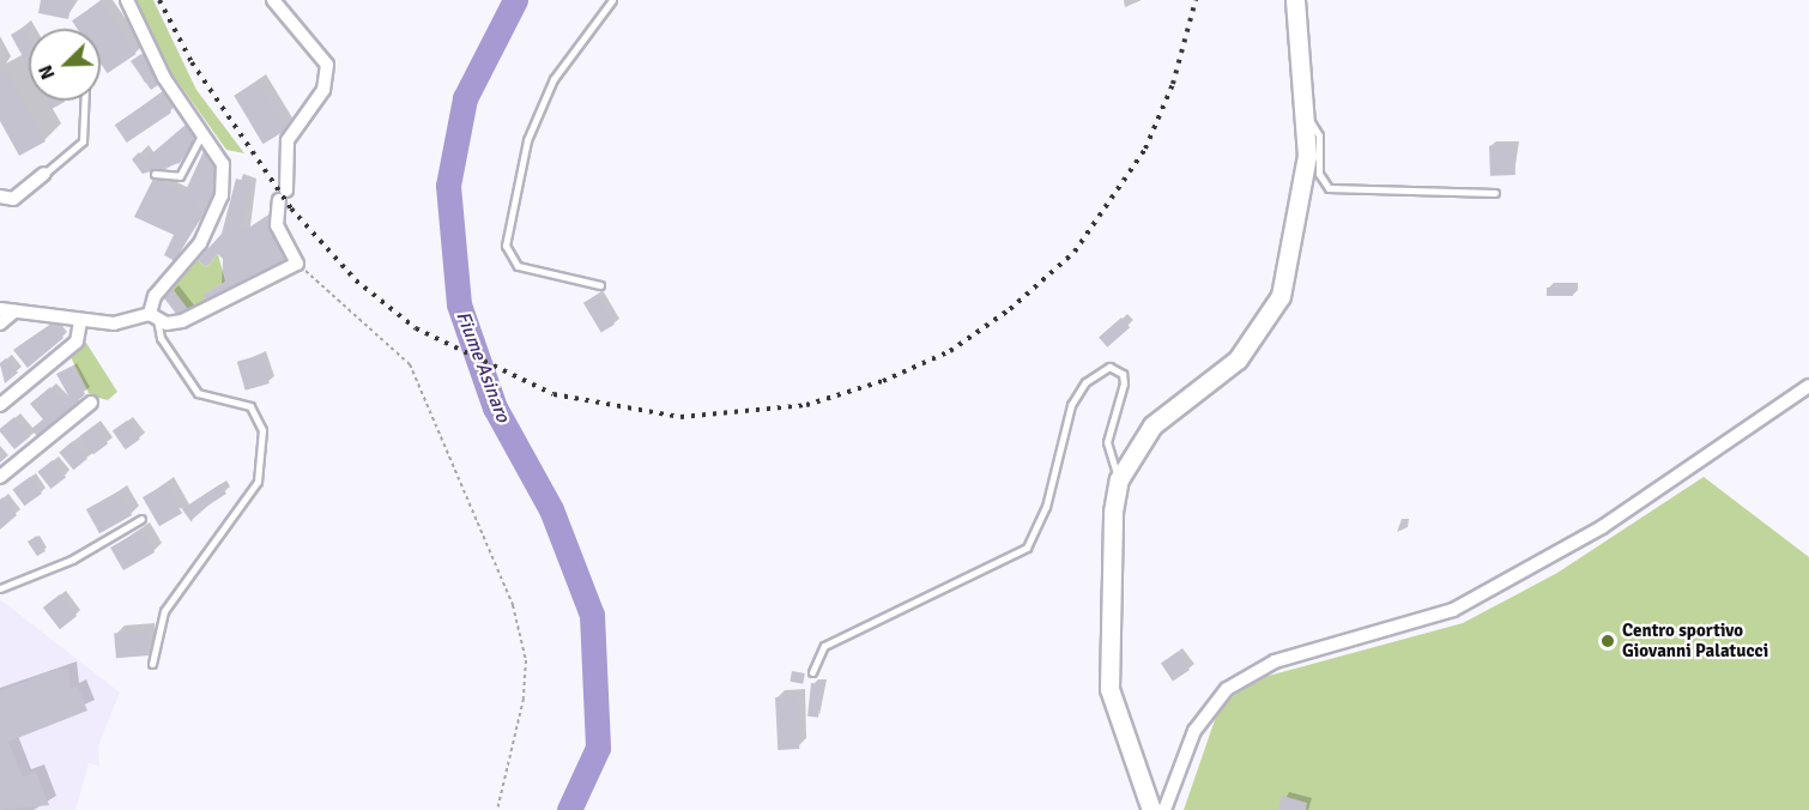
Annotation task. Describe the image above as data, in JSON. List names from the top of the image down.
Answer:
{
  "water": ["Fiume Asinaro"],
  "places": ["Centro sportivo Giovanni Palatucci"],
  "north": "bottom left"
}
